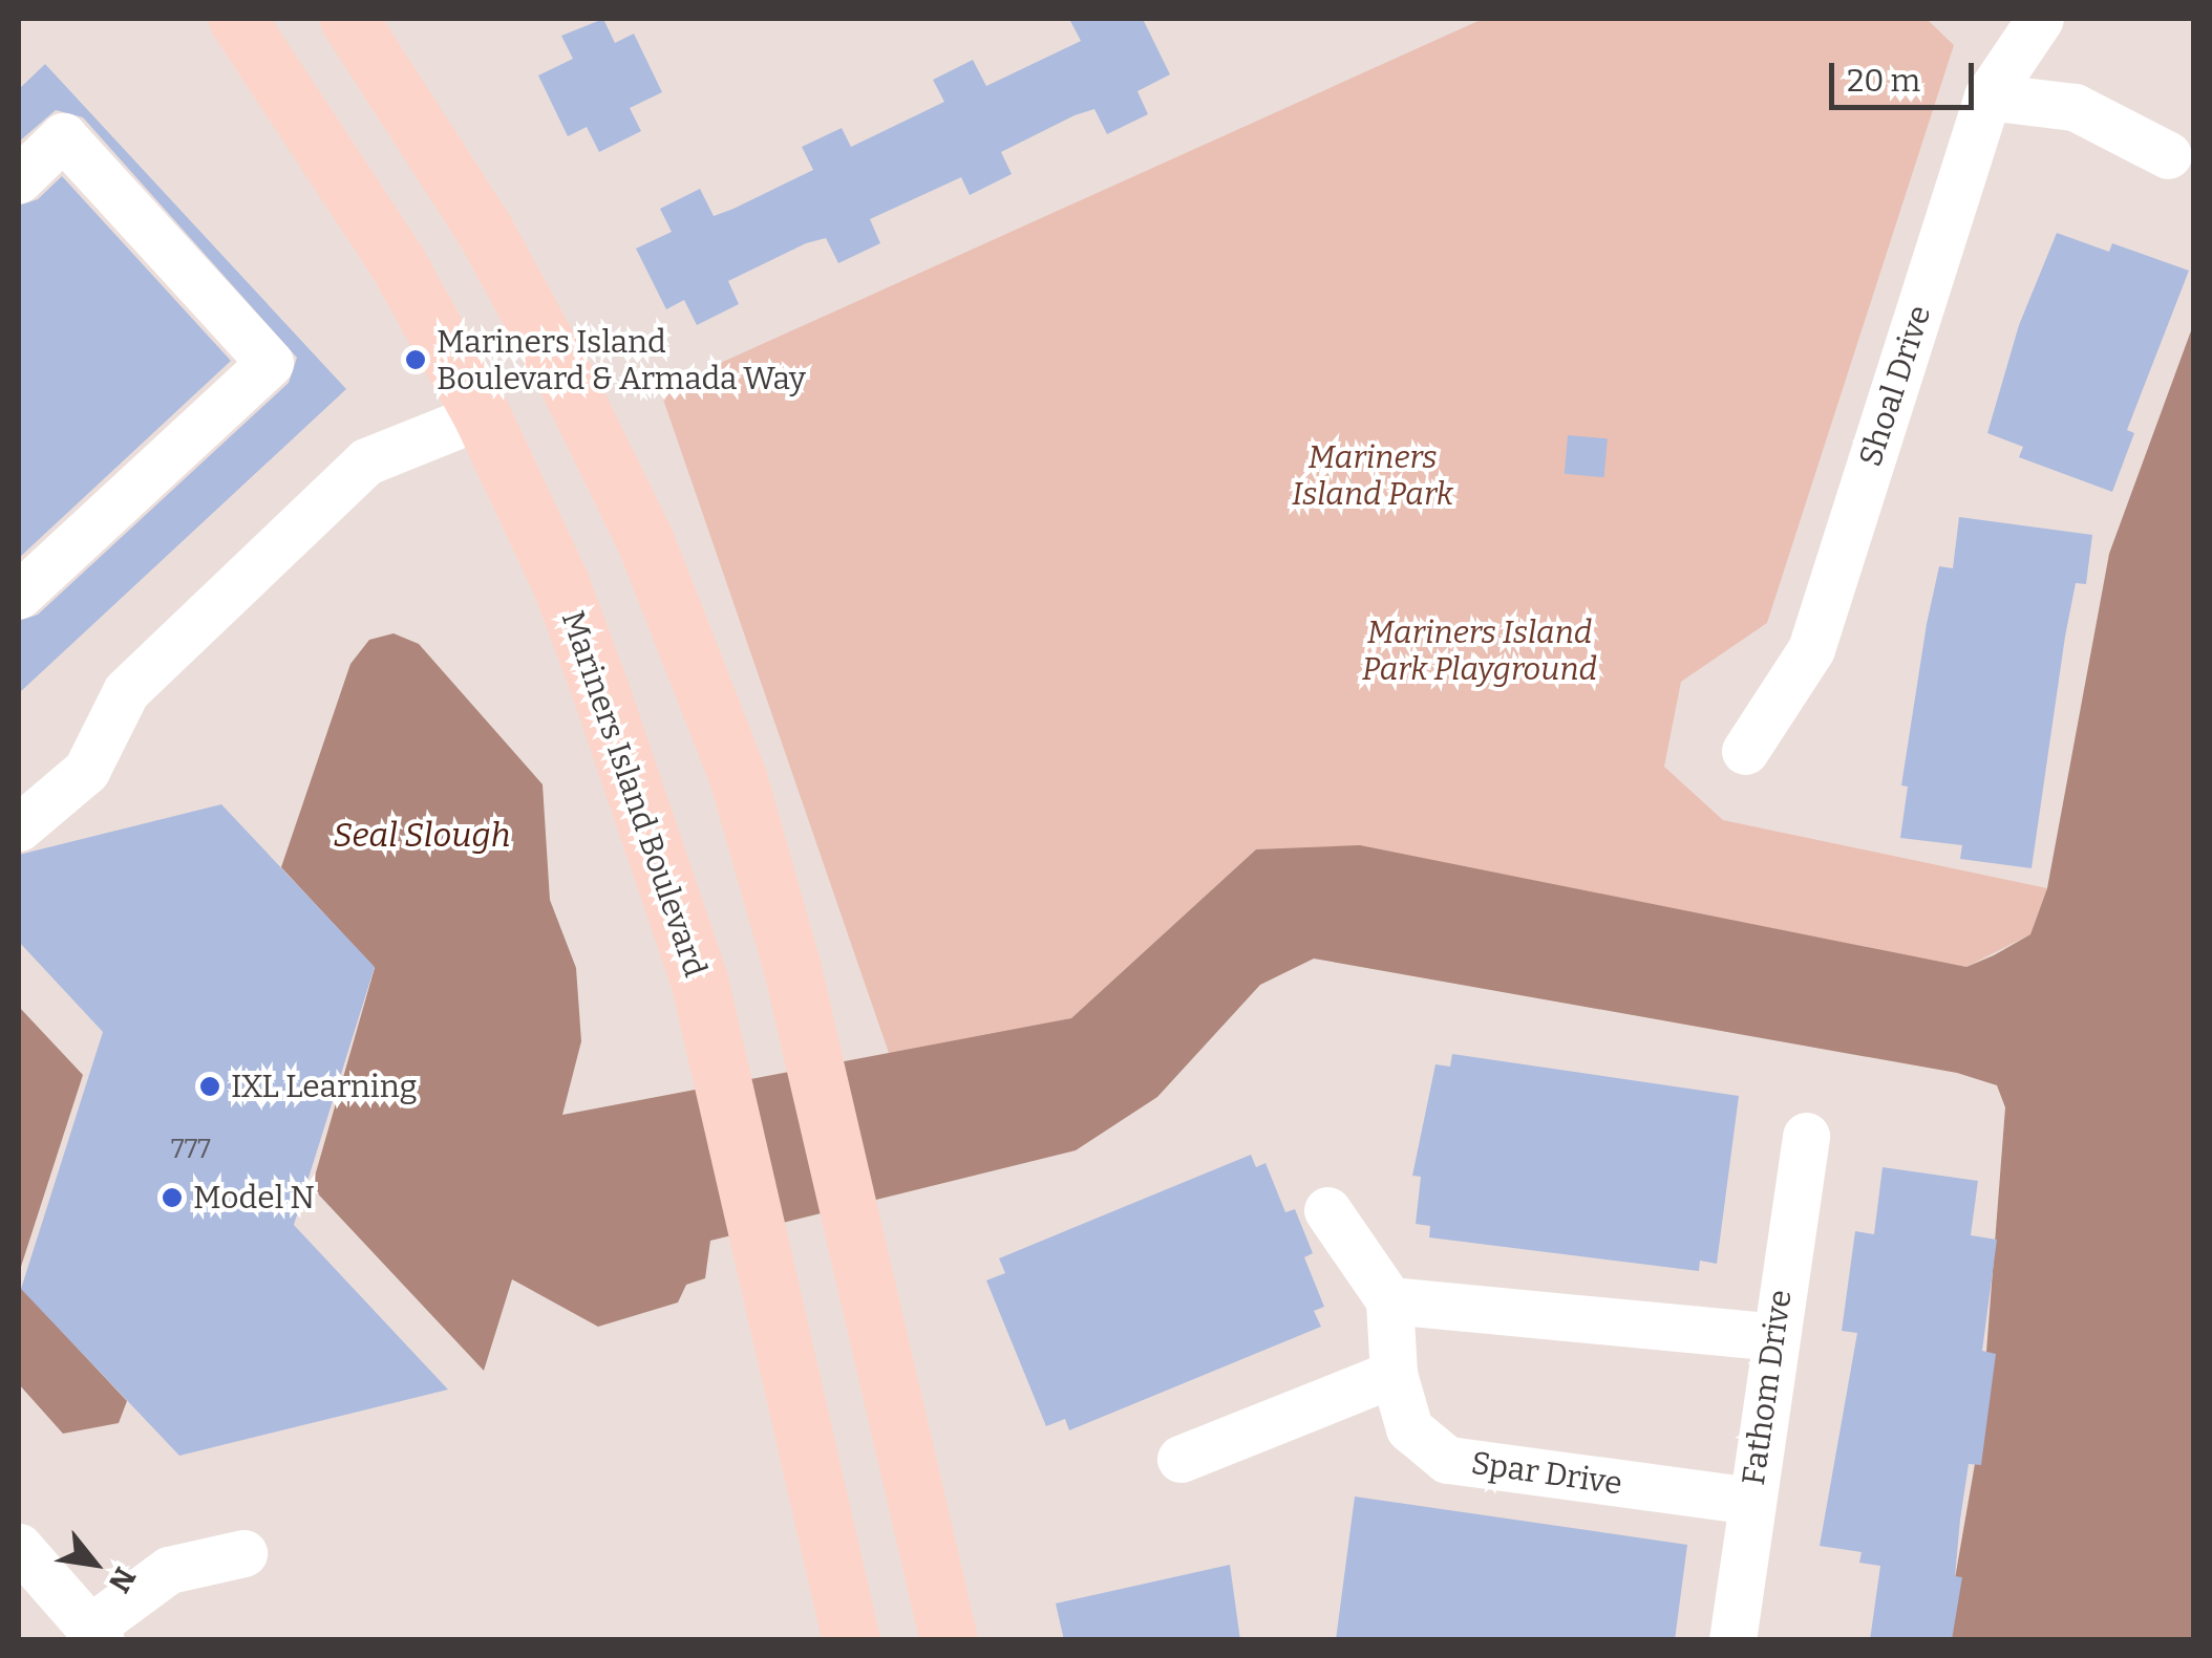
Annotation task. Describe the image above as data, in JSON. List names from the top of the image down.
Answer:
{
  "streets": {
    "main road": ["Mariners Island Boulevard"],
    "street": ["Shoal Drive", "Fathom Drive", "Spar Drive"]
  },
  "crossings": [
    ["Fathom Drive", "Spar Drive"]
  ],
  "water": ["Seal Slough"],
  "parks": ["Mariners Island Park", "Mariners Island Park Playground"],
  "places": ["Mariners Island Boulevard & Armada Way", "IXL Learning", "Model N"],
  "house_numbers": ["777"],
  "scale_bar": "20 m",
  "north": "bottom right"
}
